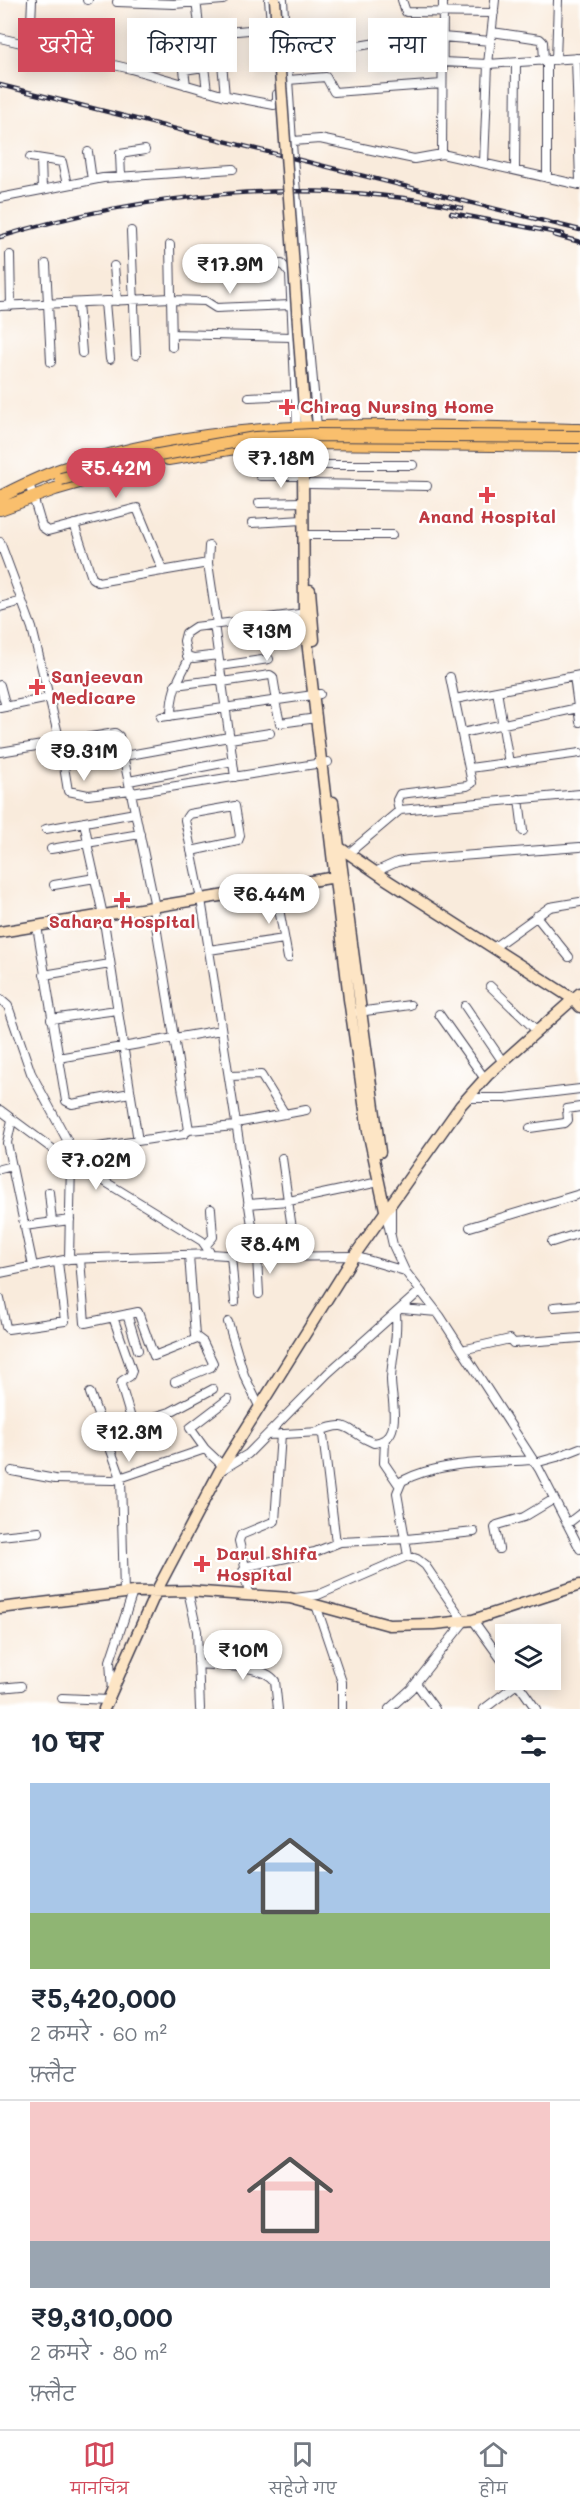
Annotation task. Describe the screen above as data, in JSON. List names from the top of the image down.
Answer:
{
  "places": {
    "health": [
      "Chirag Nursing Home",
      "Anand Hospital",
      "Sanjeevan Medicare",
      "Sahara Hospital",
      "Darul Shifa Hospital"
    ]
  },
  "page": {
    "chip": [
      "खरीदें",
      "किराया",
      "फ़िल्टर",
      "नया"
    ],
    "price": [
      "₹17.9M",
      "₹7.18M",
      "₹5.42M",
      "₹13M",
      "₹9.31M",
      "₹6.44M",
      "₹7.02M",
      "₹8.4M",
      "₹12.3M",
      "₹10M"
    ],
    "heading": "10 घर",
    "list": [
      {
        "name": "₹5,420,000",
        "note": "2 कमरे · 60 m² · फ़्लैट"
      },
      {
        "name": "₹9,310,000",
        "note": "2 कमरे · 80 m² · फ़्लैट"
      }
    ],
    "tabs": ["मानचित्र", "सहेजे गए", "होम"]
  }
}
